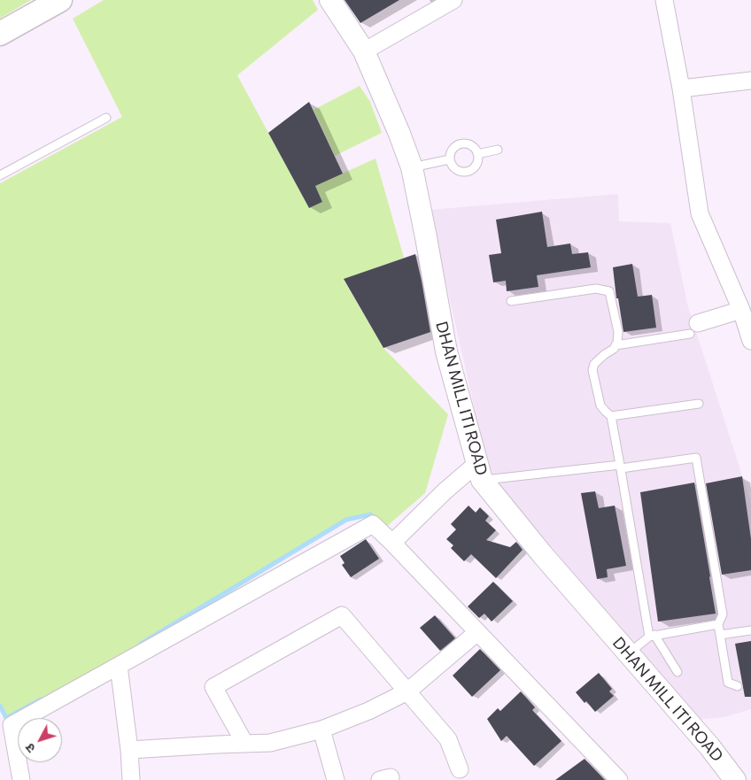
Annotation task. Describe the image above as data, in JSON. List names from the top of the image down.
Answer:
{
  "streets": {
    "street": ["DHAN MILL ITI ROAD"]
  },
  "north": "bottom left"
}
